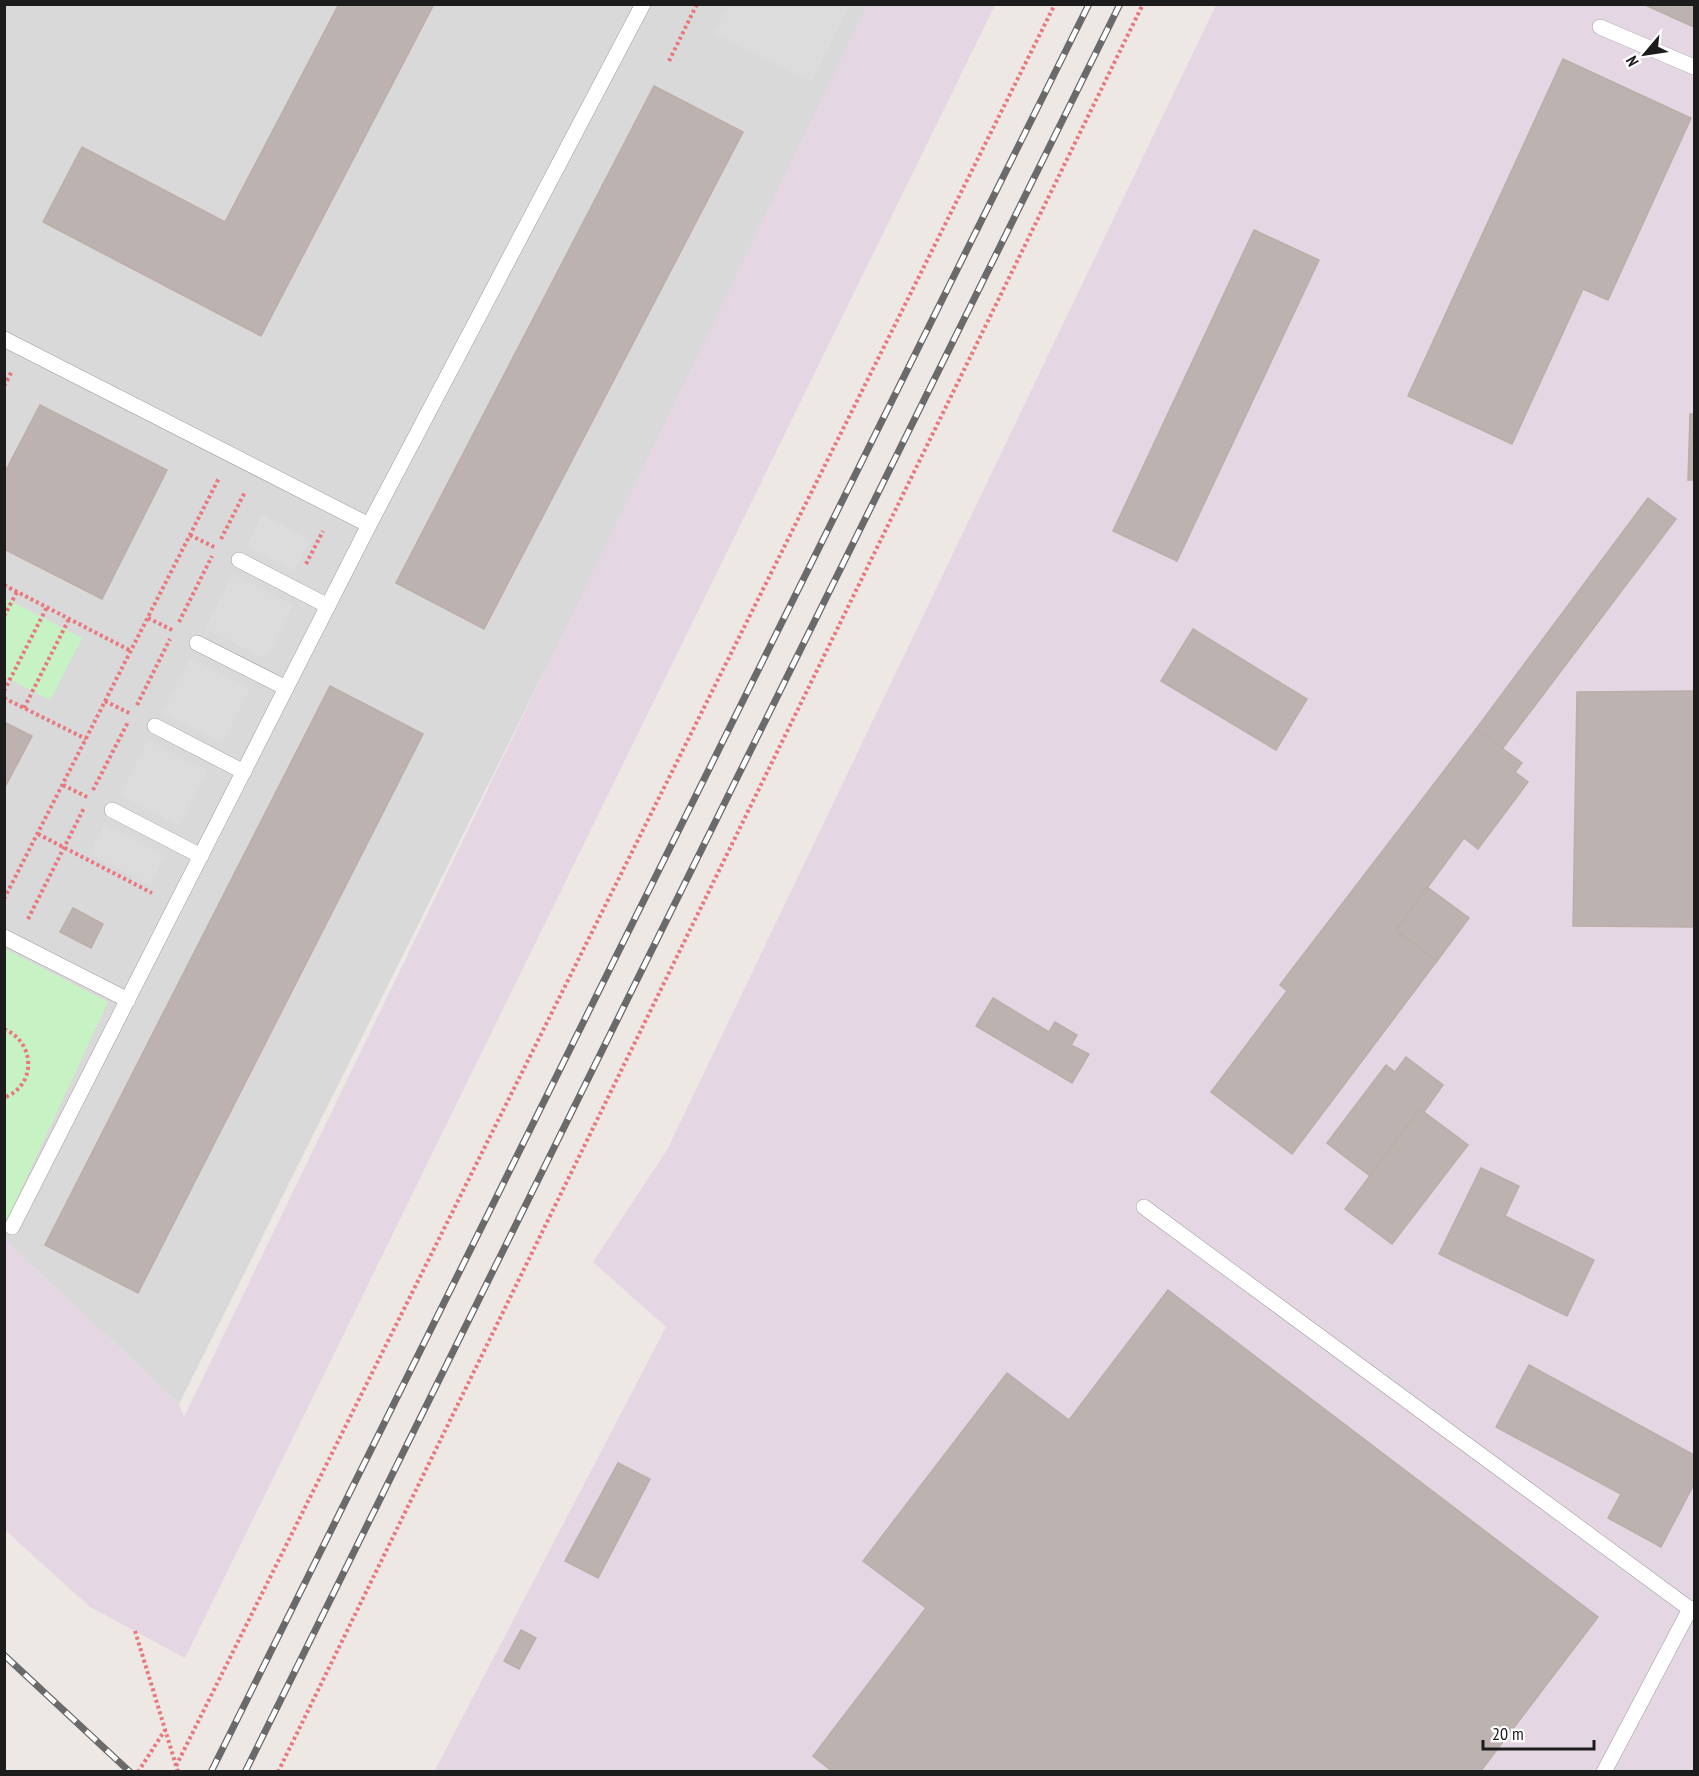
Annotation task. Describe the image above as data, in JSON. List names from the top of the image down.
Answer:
{
  "scale_bar": "20 m",
  "north": "bottom left"
}
